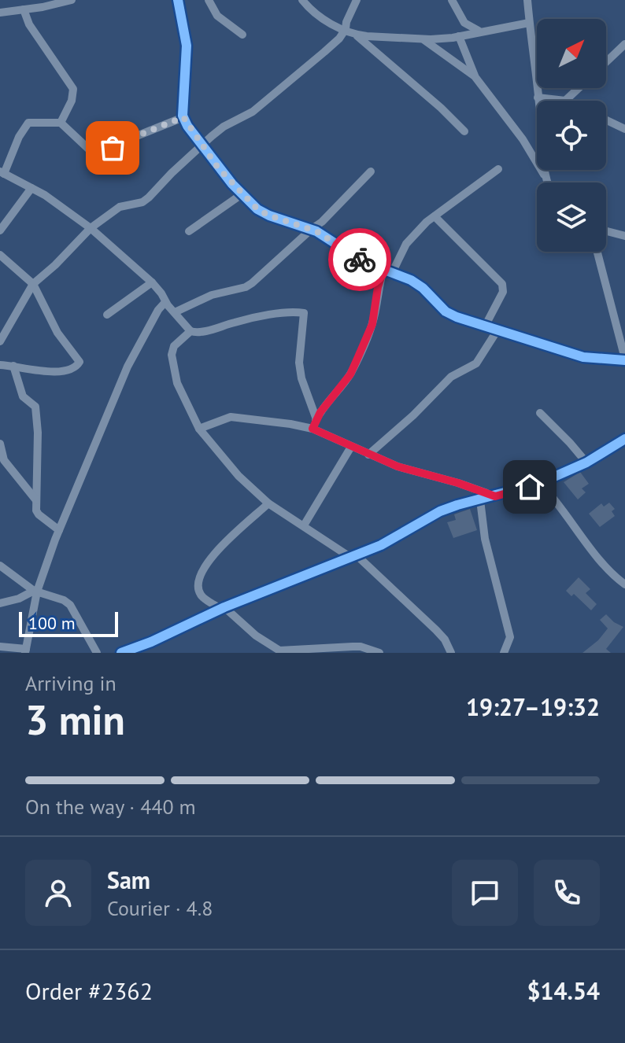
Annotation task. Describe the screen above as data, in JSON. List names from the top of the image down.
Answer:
{
  "scale_bar": "100 m",
  "north": "top right",
  "page": {
    "scale": "100 m",
    "heading": ["3 min", "Arriving in", "19:27–19:32"],
    "panel": [
      "Sam",
      "Courier · 4.8",
      "Order #2362",
      "$14.54"
    ],
    "bar": "On the way · 440 m"
  }
}
